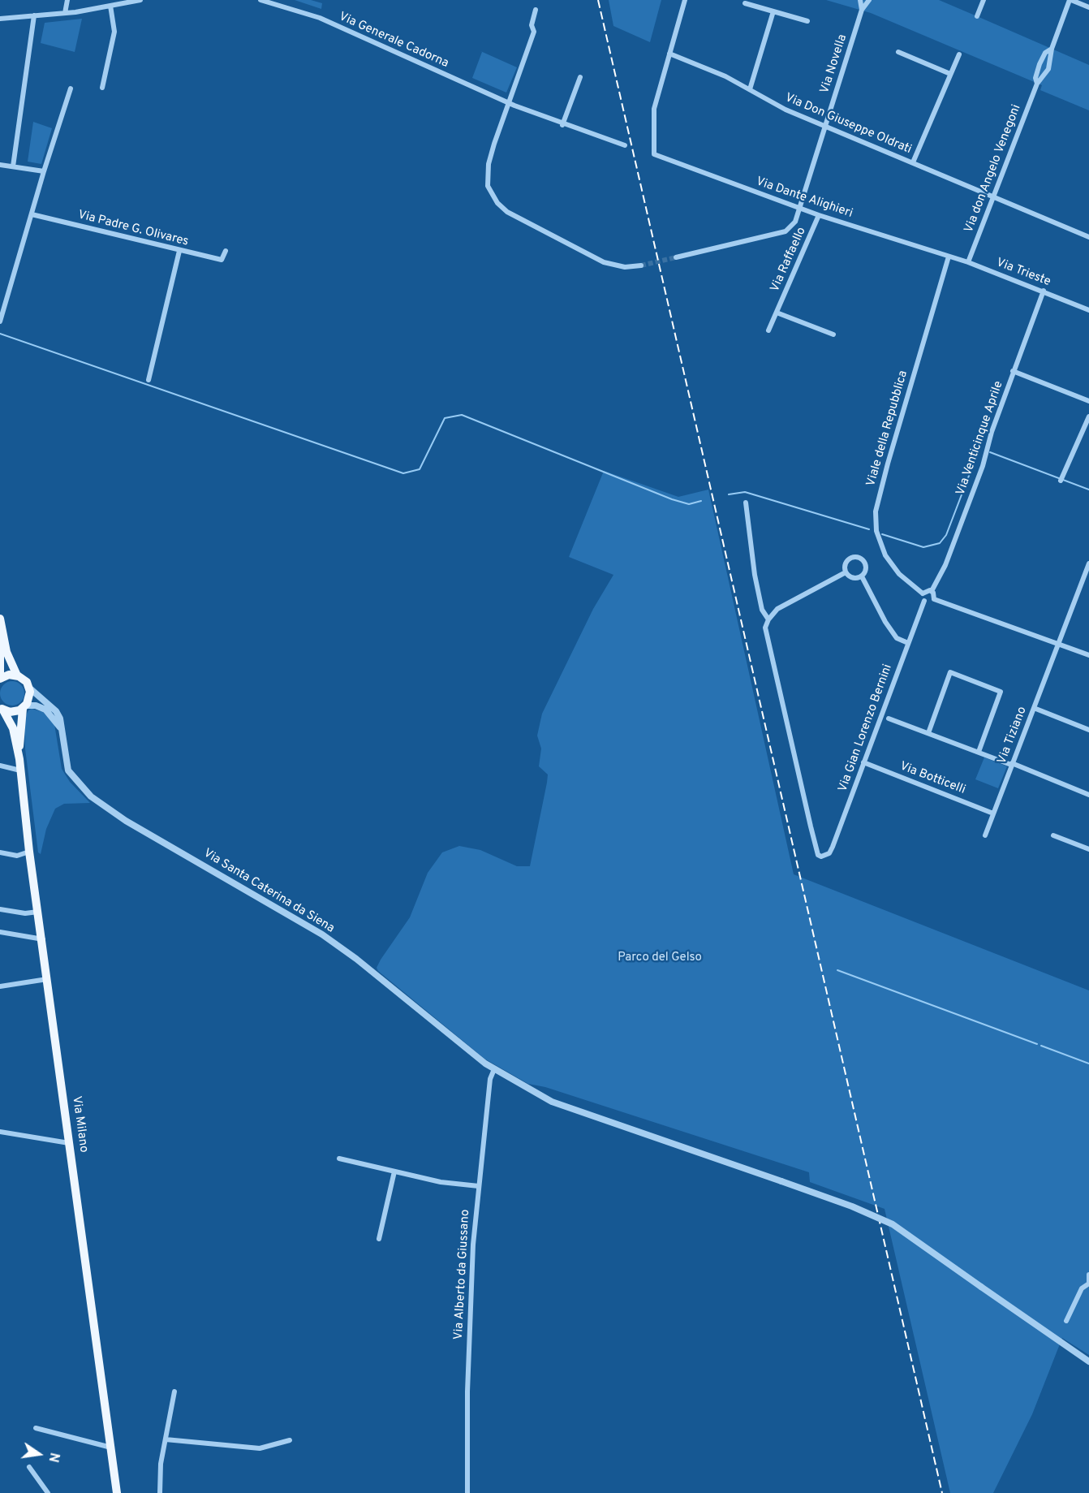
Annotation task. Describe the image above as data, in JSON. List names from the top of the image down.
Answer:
{
  "streets": {
    "main road": ["Via Milano"],
    "street": [
      "Via Generale Cadorna",
      "Via Novella",
      "Via Don Giuseppe Oldrati",
      "Via don Angelo Venegoni",
      "Via Dante Alighieri",
      "Via Padre G. Olivares",
      "Via Raffaello",
      "Via Trieste",
      "Viale della Repubblica",
      "Via Venticinque Aprile",
      "Via Gian Lorenzo Bernini",
      "Via Tiziano",
      "Via Botticelli",
      "Via Santa Caterina da Siena",
      "Via Alberto da Giussano"
    ]
  },
  "crossings": [
    ["Via Novella", "Via Don Giuseppe Oldrati"],
    ["Via Novella", "Via Dante Alighieri"],
    ["Via Don Giuseppe Oldrati", "Via don Angelo Venegoni"],
    ["Via Don Giuseppe Oldrati", "Via Dante Alighieri"],
    ["Via don Angelo Venegoni", "Via Trieste"],
    ["Via Dante Alighieri", "Via Raffaello"],
    ["Via Dante Alighieri", "Via Trieste"],
    ["Via Dante Alighieri", "Viale della Repubblica"],
    ["Via Trieste", "Viale della Repubblica"],
    ["Via Trieste", "Via Venticinque Aprile"],
    ["Viale della Repubblica", "Via Venticinque Aprile"],
    ["Viale della Repubblica", "Via Gian Lorenzo Bernini"],
    ["Via Venticinque Aprile", "Via Gian Lorenzo Bernini"],
    ["Via Gian Lorenzo Bernini", "Via Botticelli"],
    ["Via Tiziano", "Via Botticelli"],
    ["Via Santa Caterina da Siena", "Via Alberto da Giussano"]
  ],
  "parks": ["Parco del Gelso"],
  "north": "right"
}
